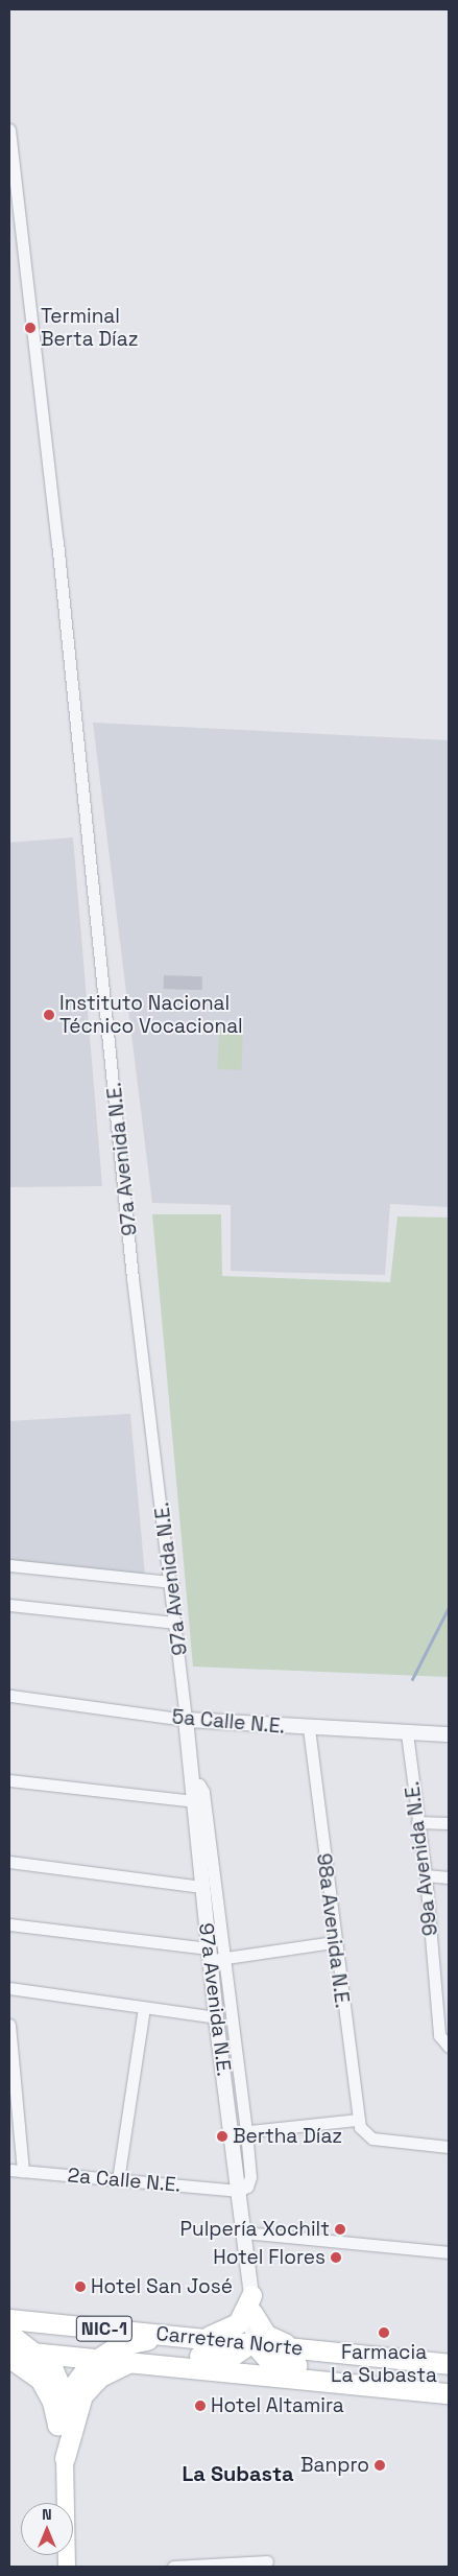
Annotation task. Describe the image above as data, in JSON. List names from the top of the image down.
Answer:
{
  "streets": {
    "highway": ["NIC-1", "Carretera Norte"],
    "street": [
      "97a Avenida N.E.",
      "5a Calle N.E.",
      "99a Avenida N.E.",
      "98a Avenida N.E.",
      "2a Calle N.E."
    ]
  },
  "crossings": [
    ["97a Avenida N.E.", "5a Calle N.E."],
    ["97a Avenida N.E.", "2a Calle N.E."],
    ["97a Avenida N.E.", "Carretera Norte"],
    ["5a Calle N.E.", "99a Avenida N.E."],
    ["5a Calle N.E.", "98a Avenida N.E."]
  ],
  "districts": ["La Subasta"],
  "places": [
    "Terminal Berta Díaz",
    "Instituto Nacional Técnico Vocacional",
    "Bertha Díaz",
    "Pulpería Xochilt",
    "Hotel Flores",
    "Hotel San José",
    "Farmacia La Subasta",
    "Hotel Altamira",
    "Banpro"
  ],
  "north": "top"
}
